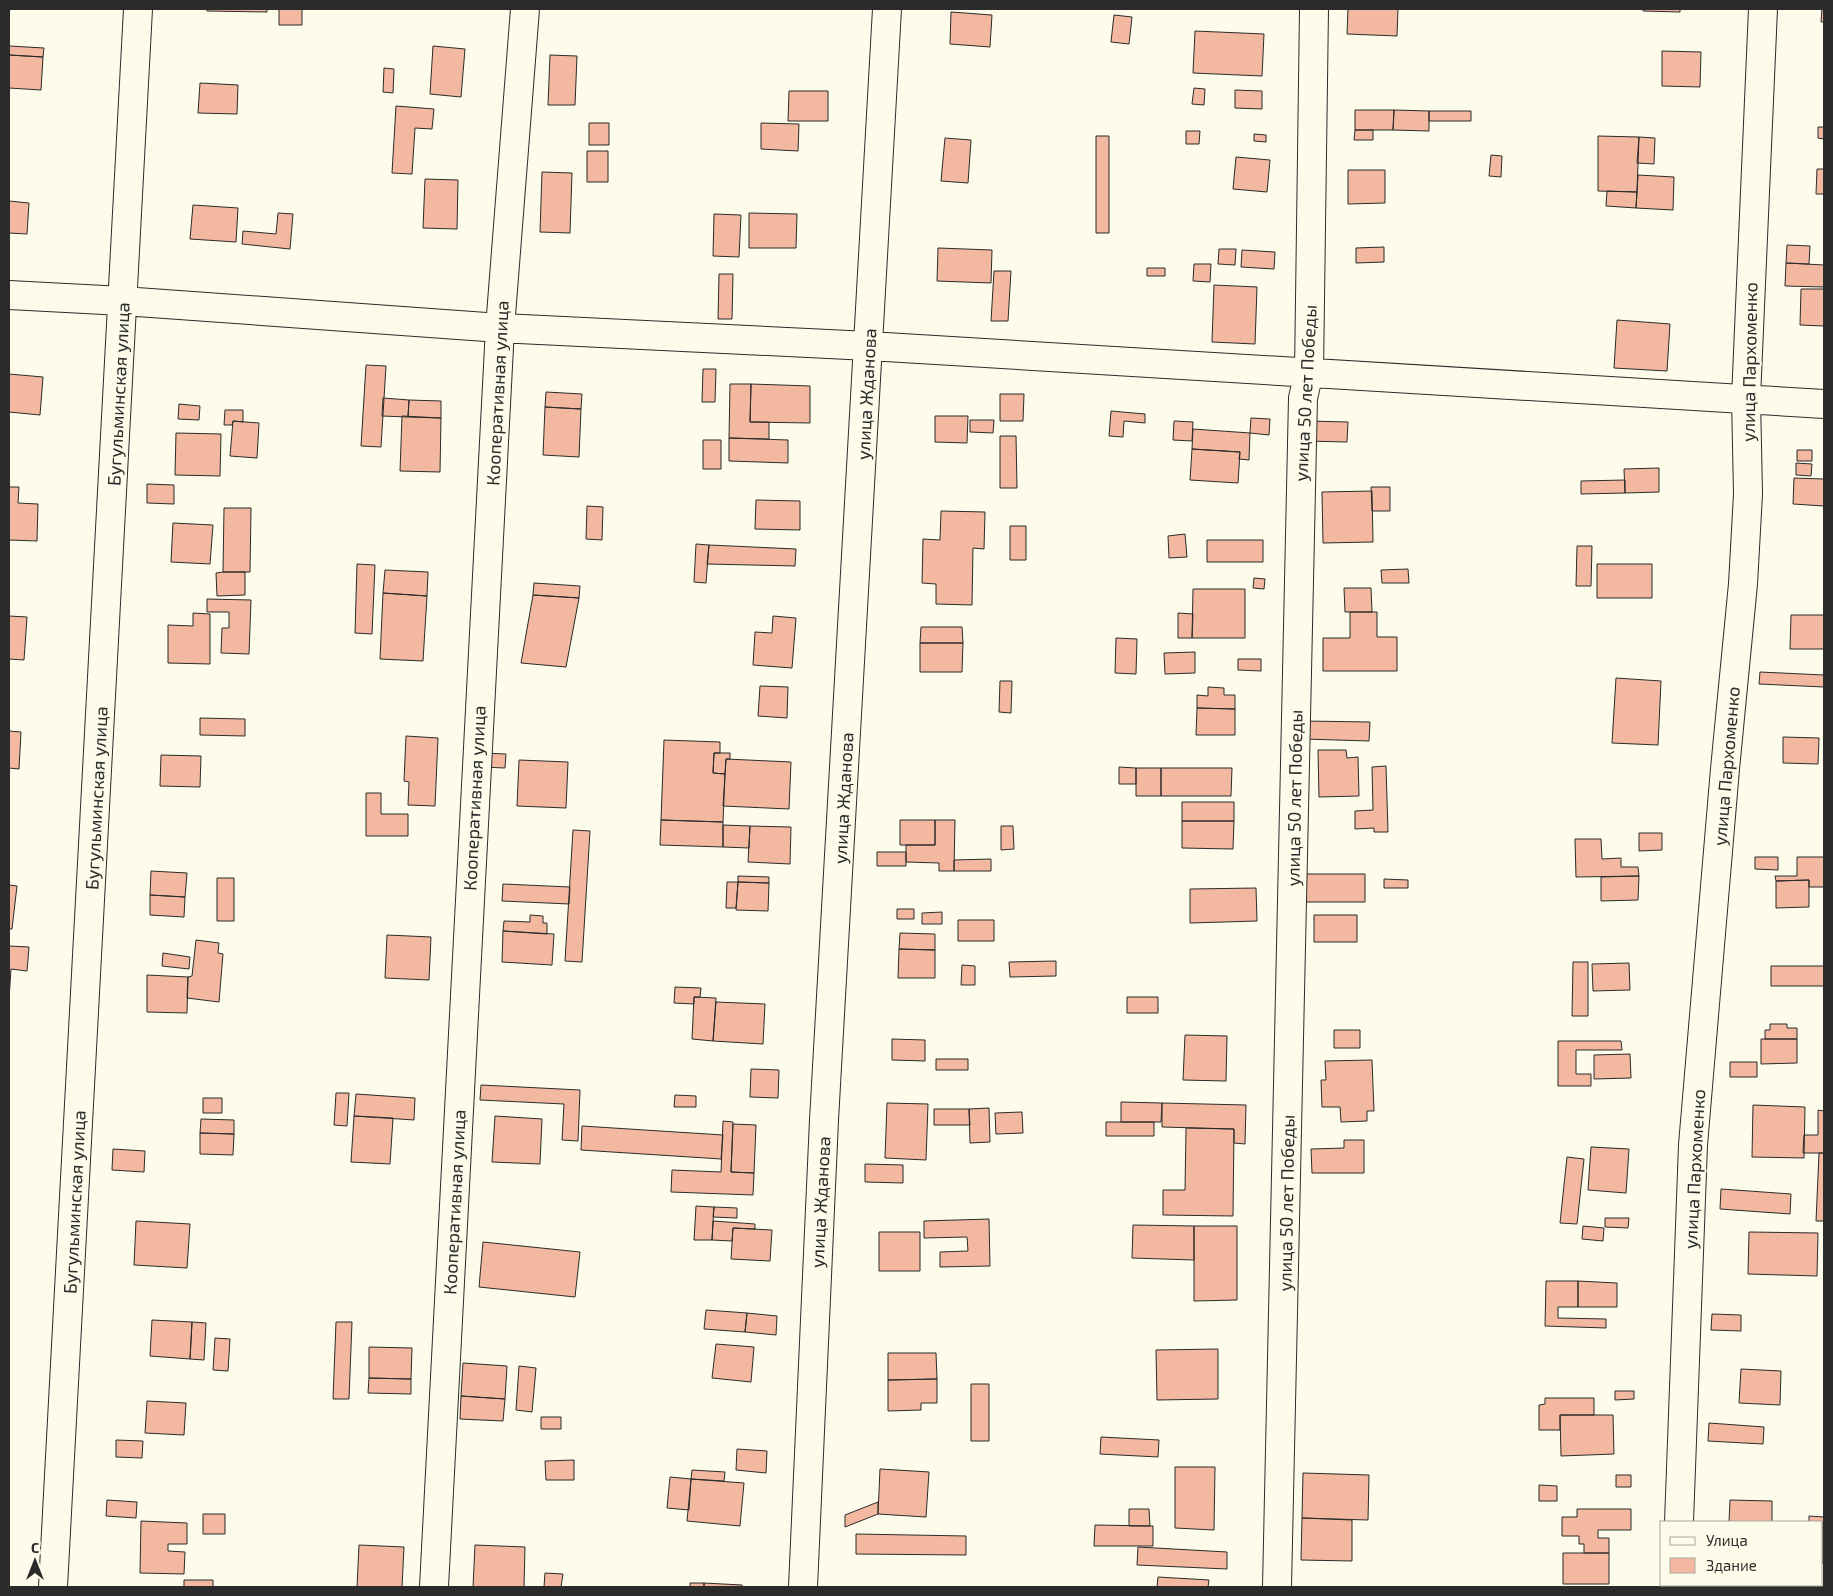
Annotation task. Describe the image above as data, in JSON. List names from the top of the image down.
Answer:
{
  "streets": {
    "street": [
      "улица Пархоменко",
      "Кооперативная улица",
      "улица 50 лет Победы",
      "Бугульминская улица",
      "улица Жданова"
    ]
  },
  "legend": ["Улица", "Здание"],
  "north": "top"
}
